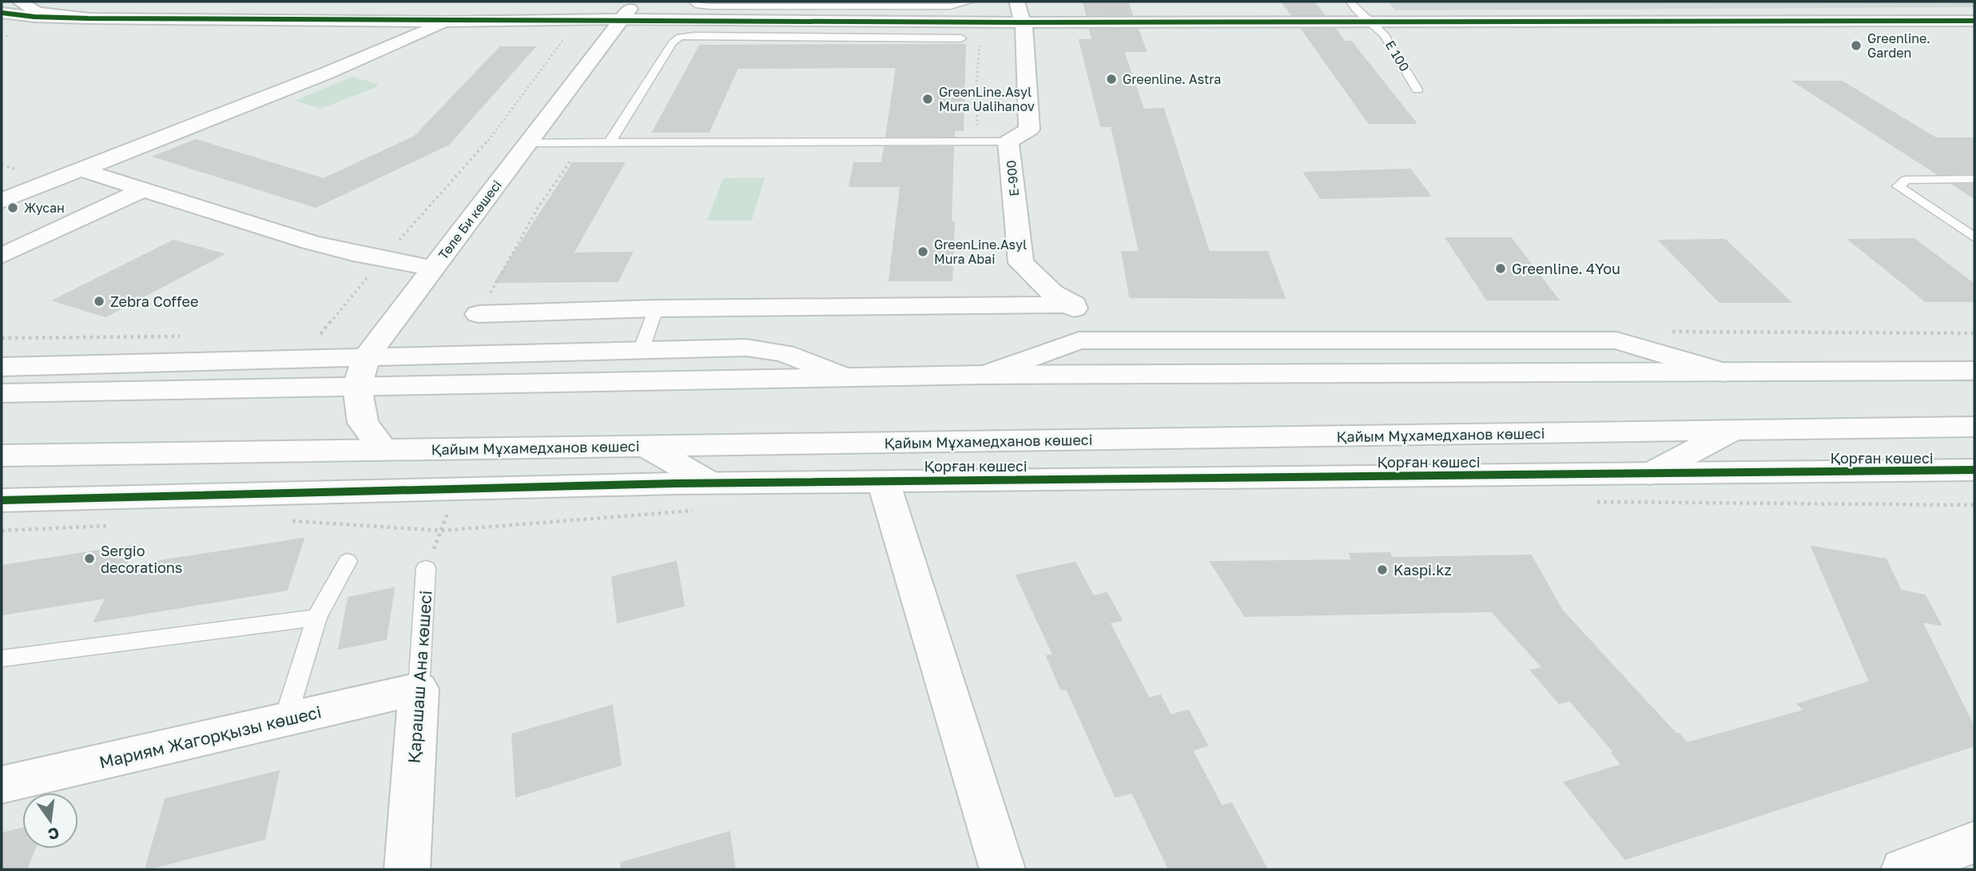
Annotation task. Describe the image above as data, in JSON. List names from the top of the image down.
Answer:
{
  "streets": {
    "street": [
      "E-900",
      "Төле Би көшесі",
      "Қайым Мұхамедханов көшесі",
      "Қорған көшесі",
      "Қарашаш Ана көшесі",
      "Мариям Жагорқызы көшесі"
    ],
    "lane": ["E 100"]
  },
  "crossings": [
    ["Төле Би көшесі", "Қайым Мұхамедханов көшесі"],
    ["Қарашаш Ана көшесі", "Мариям Жагорқызы көшесі"]
  ],
  "places": [
    "Greenline. Garden",
    "Greenline. Astra",
    "GreenLine.Asyl Mura Ualihanov",
    "Жусан",
    "GreenLine.Asyl Mura Abai",
    "Greenline. 4You",
    "Zebra Coffee",
    "Sergio decorations",
    "Kaspi.kz"
  ],
  "north": "bottom"
}
